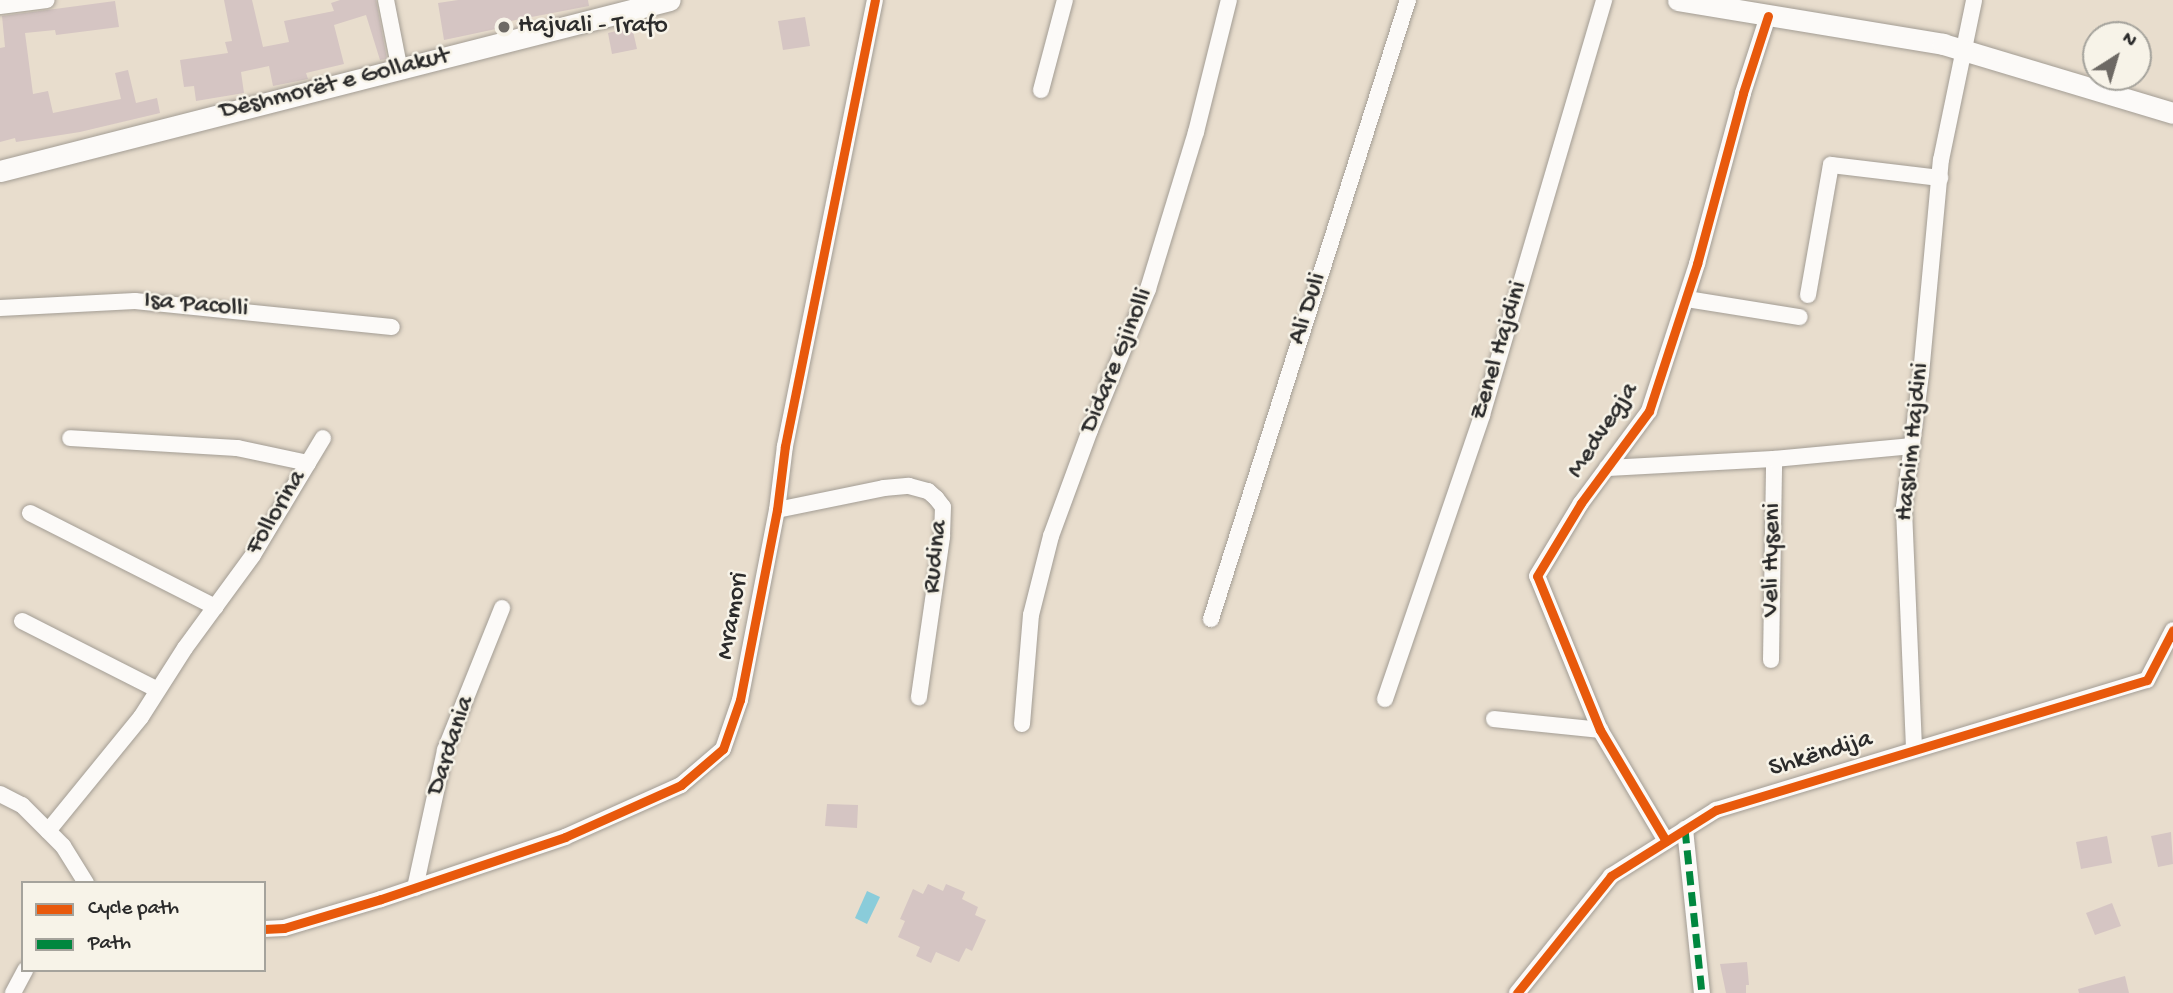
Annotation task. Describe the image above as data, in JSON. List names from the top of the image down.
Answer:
{
  "streets": {
    "street": [
      "Dëshmorët e Gollakut",
      "Isa Pacolli",
      "Ali Duli",
      "Zenel Hajdini",
      "Didare Gjinolli",
      "Medvegja",
      "Hashim Hajdini",
      "Follorina",
      "Rudina",
      "Veli Hyseni",
      "Mramori",
      "Dardania",
      "Shkëndija"
    ]
  },
  "crossings": [
    ["Medvegja", "Shkëndija"],
    ["Hashim Hajdini", "Shkëndija"],
    ["Rudina", "Mramori"],
    ["Mramori", "Dardania"]
  ],
  "places": ["Hajvali - Trafo"],
  "legend": ["Cycle path", "Path"],
  "north": "top right"
}
